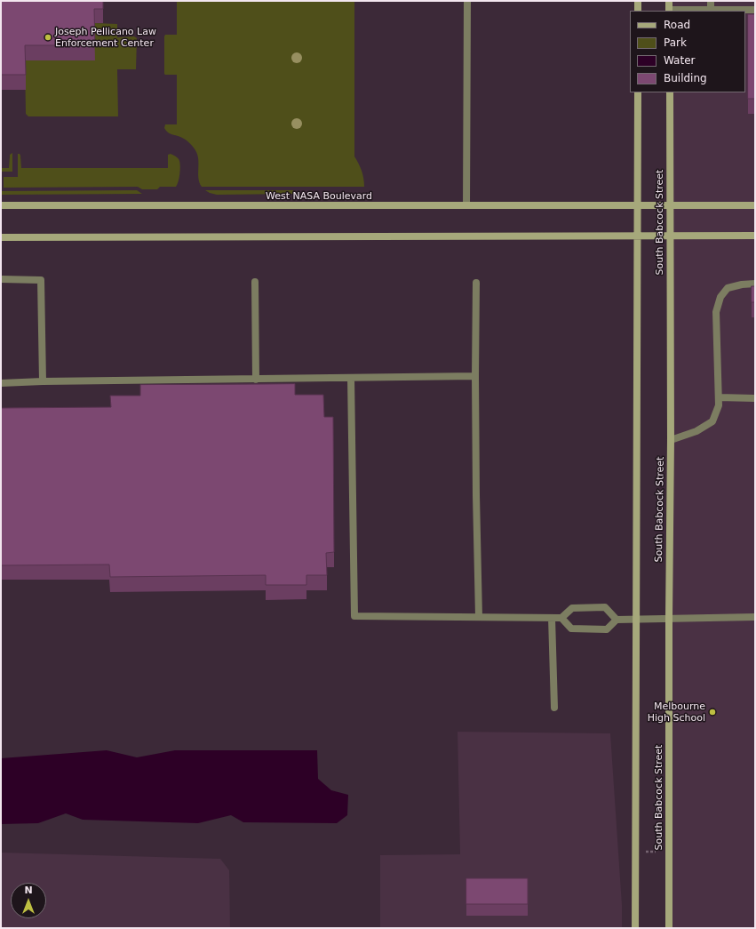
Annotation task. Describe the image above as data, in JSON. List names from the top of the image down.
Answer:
{
  "streets": {
    "main road": ["West NASA Boulevard", "South Babcock Street"]
  },
  "crossings": [
    ["West NASA Boulevard", "South Babcock Street"]
  ],
  "places": ["Joseph Pellicano Law Enforcement Center", "Melbourne High School"],
  "legend": [
    "Road",
    "Park",
    "Water",
    "Building"
  ],
  "north": "top"
}
